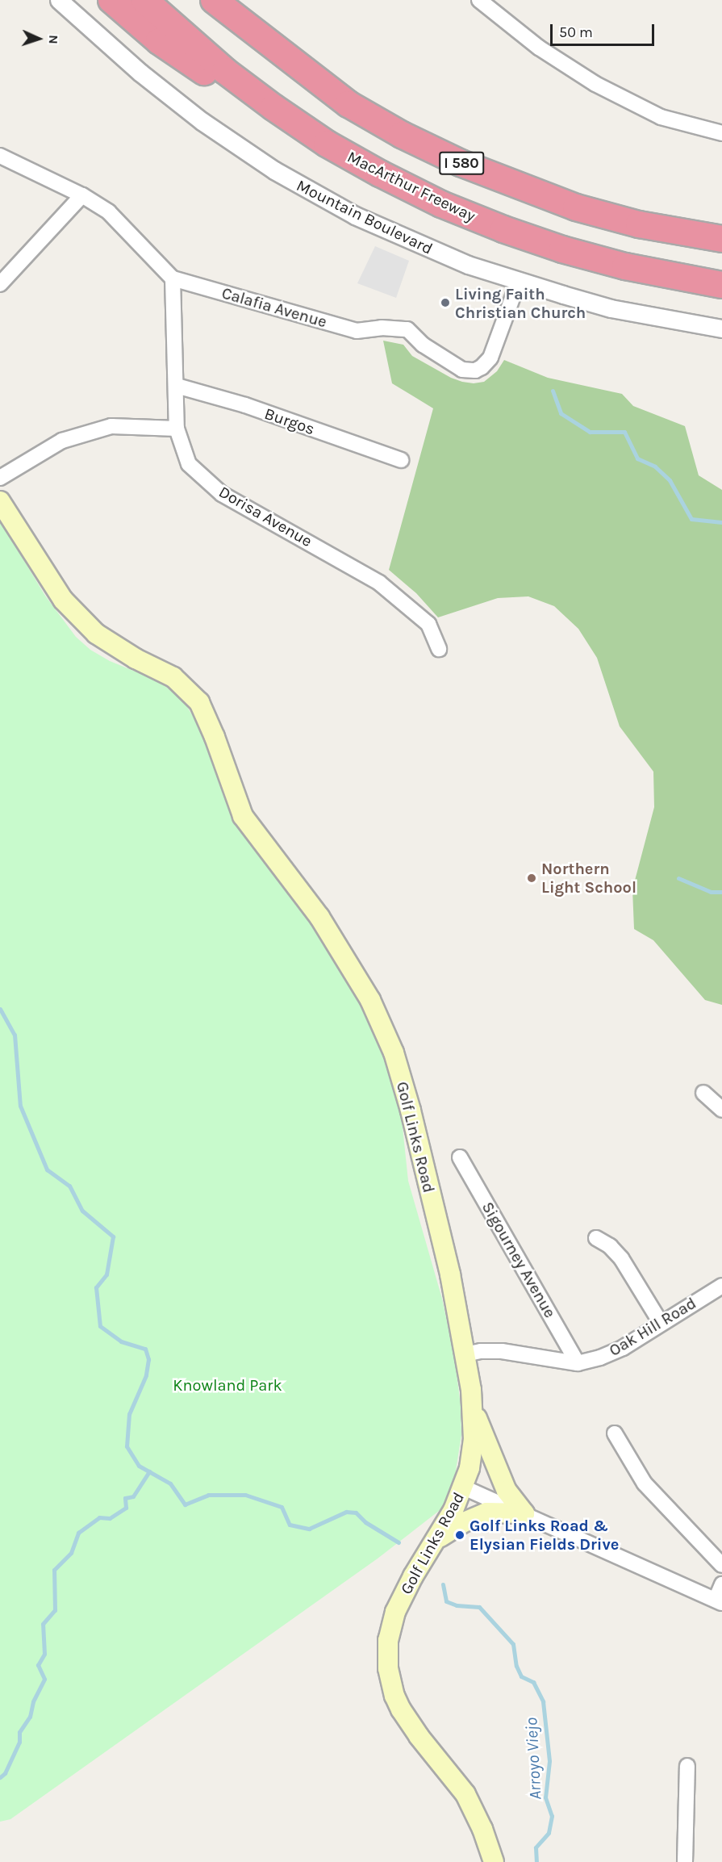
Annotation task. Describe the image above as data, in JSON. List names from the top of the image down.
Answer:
{
  "streets": {
    "highway": ["I 580", "MacArthur Freeway"],
    "main road": ["Golf Links Road"],
    "street": [
      "Mountain Boulevard",
      "Calafia Avenue",
      "Burgos",
      "Dorisa Avenue",
      "Sigourney Avenue",
      "Oak Hill Road"
    ]
  },
  "crossings": [
    ["Mountain Boulevard", "Calafia Avenue"],
    ["Calafia Avenue", "Dorisa Avenue"],
    ["Burgos", "Dorisa Avenue"],
    ["Golf Links Road", "Oak Hill Road"],
    ["Sigourney Avenue", "Oak Hill Road"]
  ],
  "water": ["Arroyo Viejo"],
  "parks": ["Knowland Park"],
  "places": ["Living Faith Christian Church", "Northern Light School", "Golf Links Road & Elysian Fields Drive"],
  "scale_bar": "50 m",
  "north": "right"
}
